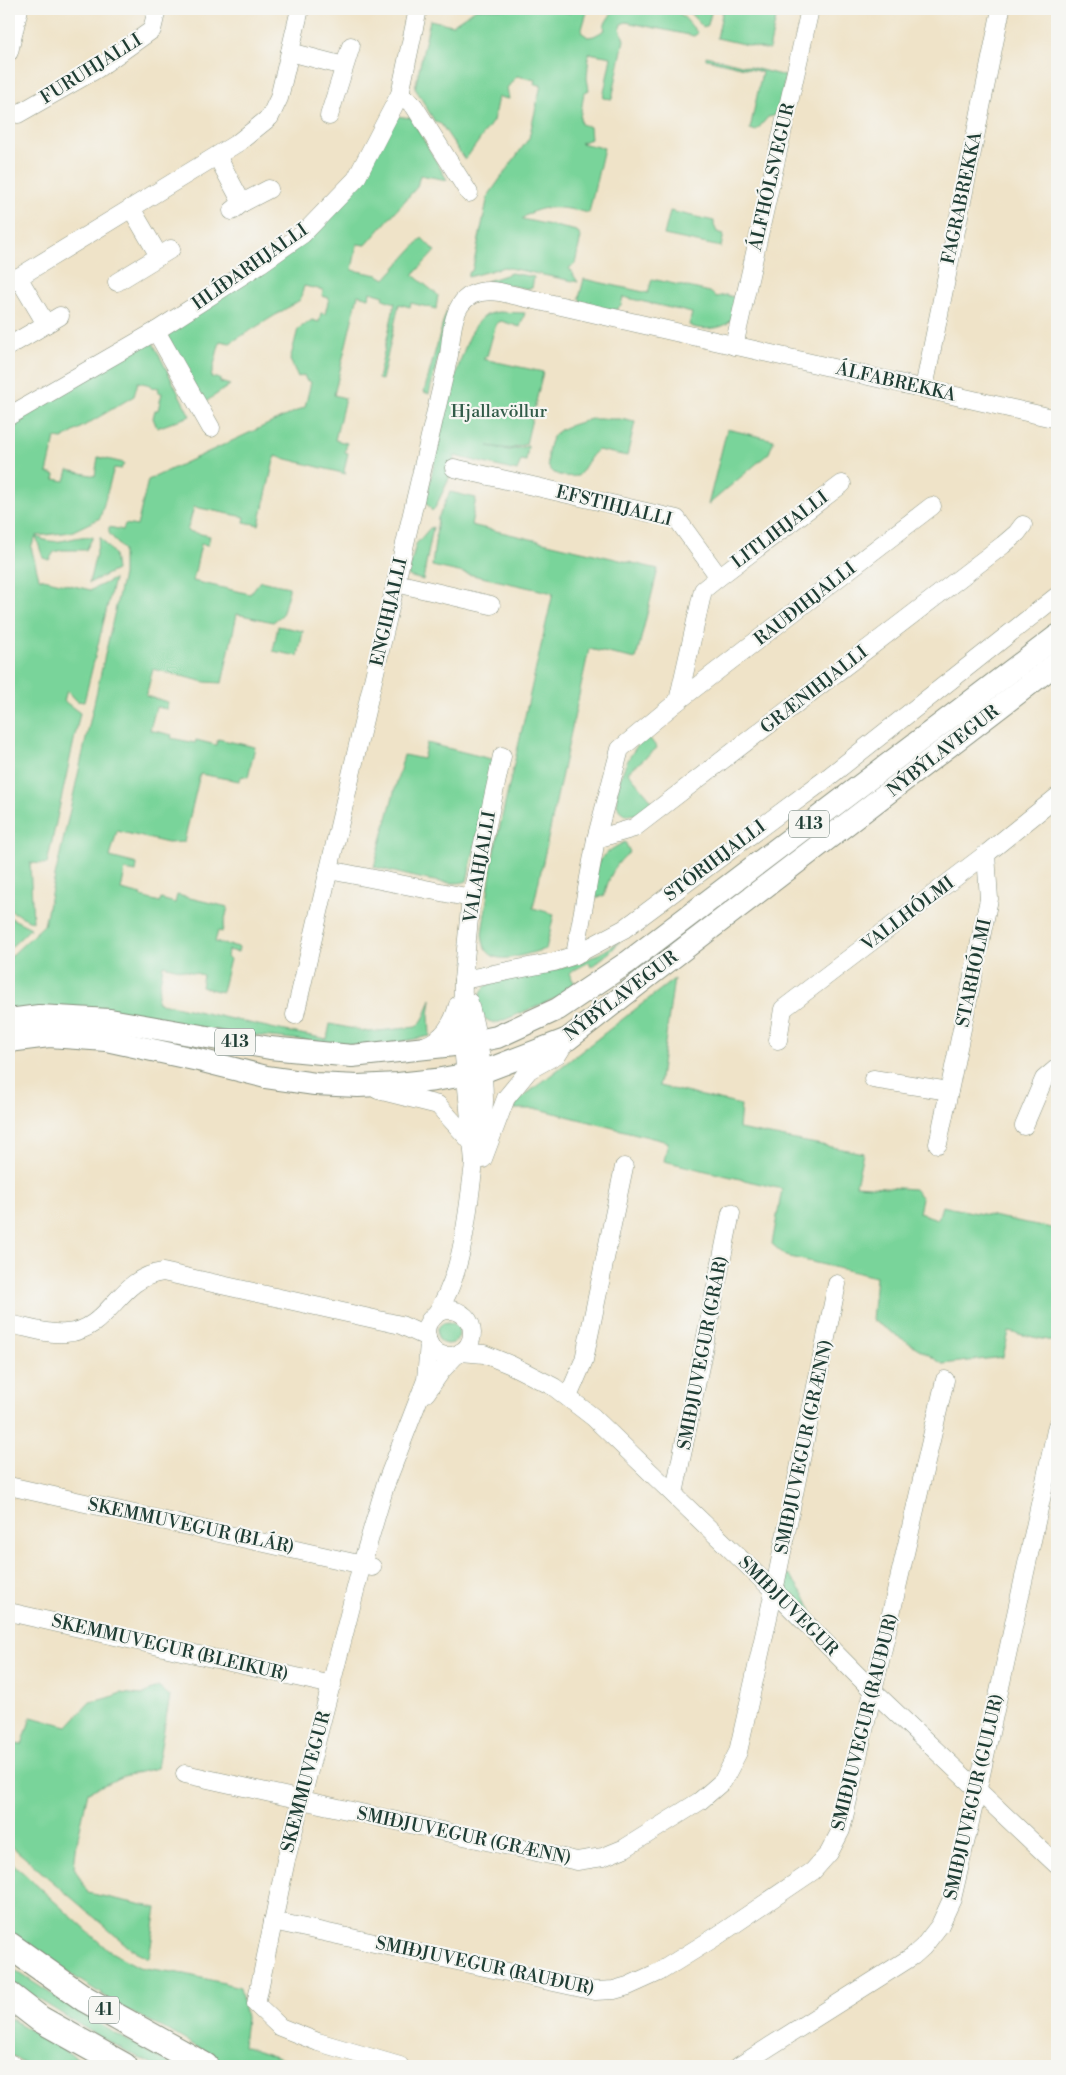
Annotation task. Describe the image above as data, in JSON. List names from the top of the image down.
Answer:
{
  "streets": {
    "highway": ["41"],
    "main road": ["NÝBÝLAVEGUR", "413"],
    "street": [
      "FURUHJALLI",
      "ÁLFHÓLSVEGUR",
      "FAGRABREKKA",
      "HLÍÐARHJALLI",
      "ÁLFABREKKA",
      "EFSTIHJALLI",
      "LITLIHJALLI",
      "RAUÐIHJALLI",
      "ENGIHJALLI",
      "GRÆNIHJALLI",
      "STÓRIHJALLI",
      "VALAHJALLI",
      "VALLHÓLMI",
      "STARHÓLMI",
      "SMIÐJUVEGUR (GRÁR)",
      "SMIÐJUVEGUR (GRÆNN)",
      "SKEMMUVEGUR (BLÁR)",
      "SMIÐJUVEGUR",
      "SKEMMUVEGUR (BLEIKUR)",
      "SMIÐJUVEGUR (RAUÐUR)",
      "SKEMMUVEGUR",
      "SMIÐJUVEGUR (GULUR)"
    ]
  },
  "crossings": [
    ["ÁLFHÓLSVEGUR", "ÁLFABREKKA"],
    ["ÁLFHÓLSVEGUR", "ENGIHJALLI"],
    ["FAGRABREKKA", "ÁLFABREKKA"],
    ["ÁLFABREKKA", "ENGIHJALLI"],
    ["EFSTIHJALLI", "LITLIHJALLI"],
    ["NÝBÝLAVEGUR", "STÓRIHJALLI"],
    ["NÝBÝLAVEGUR", "VALAHJALLI"],
    ["NÝBÝLAVEGUR", "SKEMMUVEGUR"],
    ["STÓRIHJALLI", "VALAHJALLI"],
    ["VALAHJALLI", "SKEMMUVEGUR"],
    ["VALLHÓLMI", "STARHÓLMI"],
    ["SMIÐJUVEGUR (GRÁR)", "SMIÐJUVEGUR"],
    ["SMIÐJUVEGUR (GRÆNN)", "SMIÐJUVEGUR"],
    ["SMIÐJUVEGUR (GRÆNN)", "SKEMMUVEGUR"],
    ["SKEMMUVEGUR (BLÁR)", "SKEMMUVEGUR"],
    ["SMIÐJUVEGUR", "SMIÐJUVEGUR (RAUÐUR)"],
    ["SMIÐJUVEGUR", "SKEMMUVEGUR"],
    ["SMIÐJUVEGUR", "SMIÐJUVEGUR (GULUR)"],
    ["SKEMMUVEGUR (BLEIKUR)", "SKEMMUVEGUR"],
    ["SMIÐJUVEGUR (RAUÐUR)", "SKEMMUVEGUR"]
  ],
  "parks": ["Hjallavöllur"]
}
